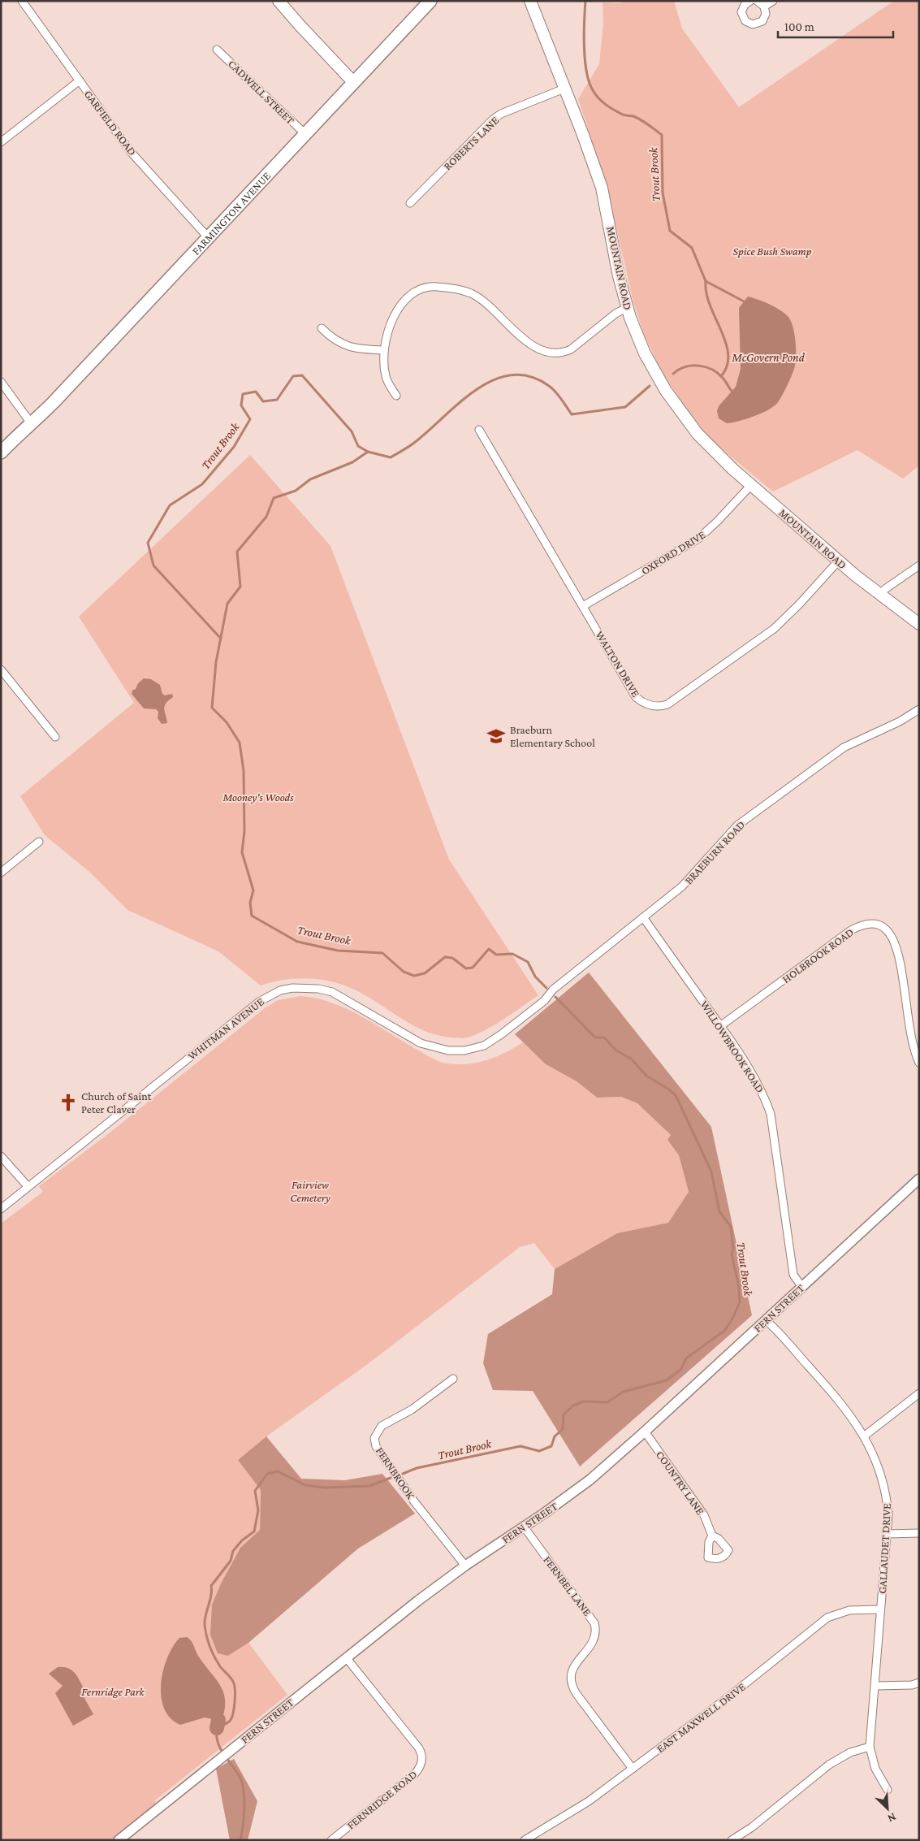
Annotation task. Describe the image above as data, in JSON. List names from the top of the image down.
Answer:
{
  "streets": {
    "main road": ["FARMINGTON AVENUE", "MOUNTAIN ROAD"],
    "street": [
      "CADWELL STREET",
      "GARFIELD ROAD",
      "ROBERTS LANE",
      "OXFORD DRIVE",
      "WALTON DRIVE",
      "BRAEBURN ROAD",
      "HOLBROOK ROAD",
      "WHITMAN AVENUE",
      "WILLOWBROOK ROAD",
      "FERN STREET",
      "FERNBROOK",
      "COUNTRY LANE",
      "GALLAUDET DRIVE",
      "FERNBEL LANE",
      "EAST MAXWELL DRIVE",
      "FERNRIDGE ROAD"
    ]
  },
  "crossings": [
    ["CADWELL STREET", "FARMINGTON AVENUE"],
    ["GARFIELD ROAD", "FARMINGTON AVENUE"],
    ["ROBERTS LANE", "MOUNTAIN ROAD"],
    ["MOUNTAIN ROAD", "OXFORD DRIVE"],
    ["MOUNTAIN ROAD", "WALTON DRIVE"],
    ["OXFORD DRIVE", "WALTON DRIVE"],
    ["BRAEBURN ROAD", "WHITMAN AVENUE"],
    ["BRAEBURN ROAD", "WILLOWBROOK ROAD"],
    ["HOLBROOK ROAD", "WILLOWBROOK ROAD"],
    ["WILLOWBROOK ROAD", "FERN STREET"],
    ["FERN STREET", "FERNBROOK"],
    ["FERN STREET", "COUNTRY LANE"],
    ["FERN STREET", "GALLAUDET DRIVE"],
    ["FERN STREET", "FERNBEL LANE"],
    ["FERN STREET", "FERNRIDGE ROAD"],
    ["GALLAUDET DRIVE", "EAST MAXWELL DRIVE"],
    ["FERNBEL LANE", "EAST MAXWELL DRIVE"]
  ],
  "water": ["Trout Brook", "McGovern Pond"],
  "parks": [
    "Spice Bush Swamp",
    "Mooney's Woods",
    "Fairview Cemetery",
    "Fernridge Park"
  ],
  "places": {
    "school or university": ["Braeburn Elementary School"],
    "church": ["Church of Saint Peter Claver"]
  },
  "scale_bar": "100 m",
  "north": "bottom right"
}
